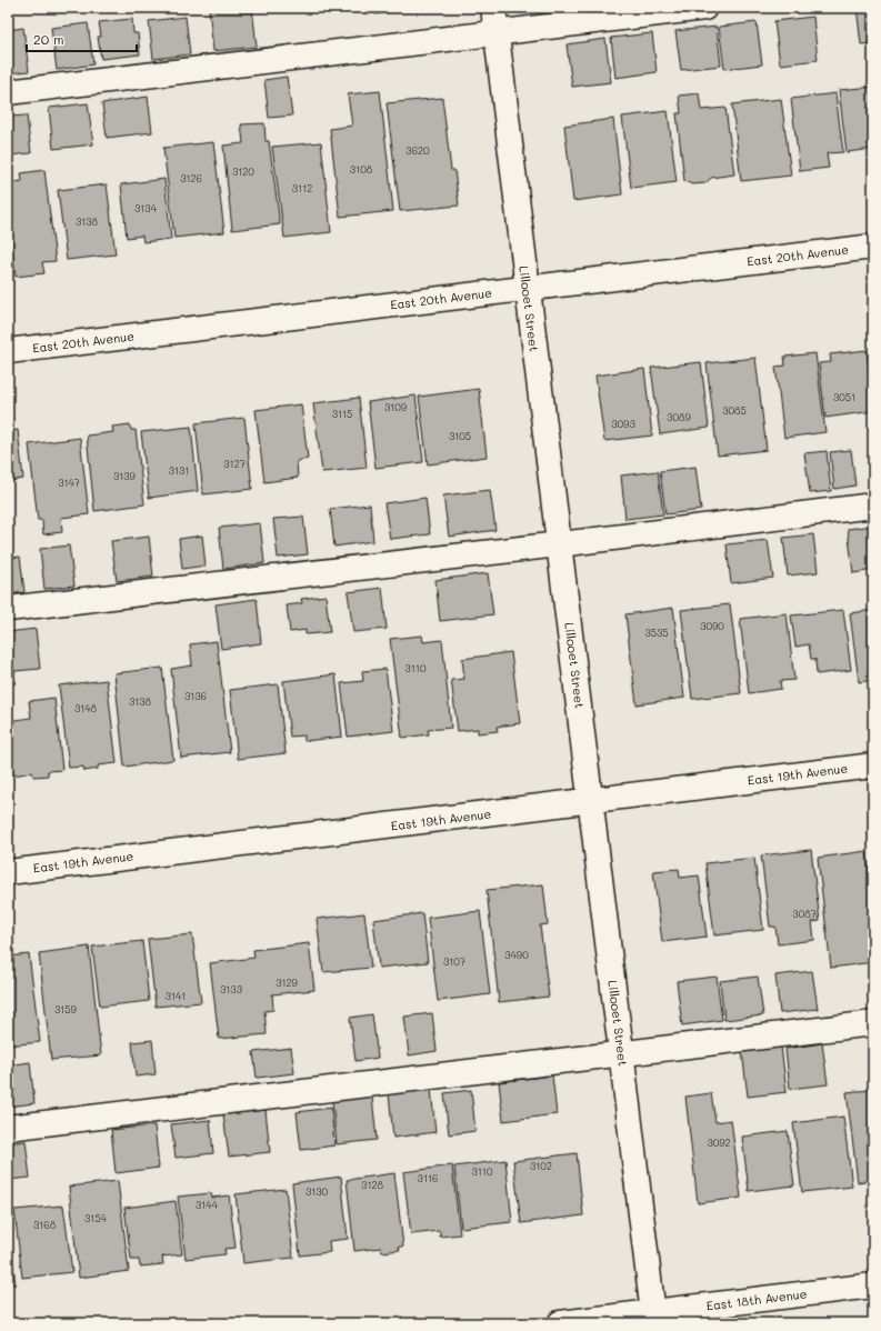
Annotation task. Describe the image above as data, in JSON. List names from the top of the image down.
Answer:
{
  "streets": {
    "street": [
      "East 20th Avenue",
      "Lillooet Street",
      "East 19th Avenue",
      "East 18th Avenue"
    ]
  },
  "crossings": [
    ["East 20th Avenue", "Lillooet Street"],
    ["Lillooet Street", "East 19th Avenue"],
    ["Lillooet Street", "East 18th Avenue"]
  ],
  "house_numbers": [
    "3620",
    "3108",
    "3120",
    "3126",
    "3112",
    "3134",
    "3138",
    "3051",
    "3109",
    "3085",
    "3115",
    "3089",
    "3093",
    "3105",
    "3127",
    "3131",
    "3139",
    "3147",
    "3090",
    "3535",
    "3110",
    "3136",
    "3138",
    "3148",
    "3087",
    "3490",
    "3107",
    "3129",
    "3133",
    "3141",
    "3159",
    "3092",
    "3102",
    "3110",
    "3116",
    "3128",
    "3130",
    "3144",
    "3154",
    "3168"
  ],
  "scale_bar": "20 m"
}
